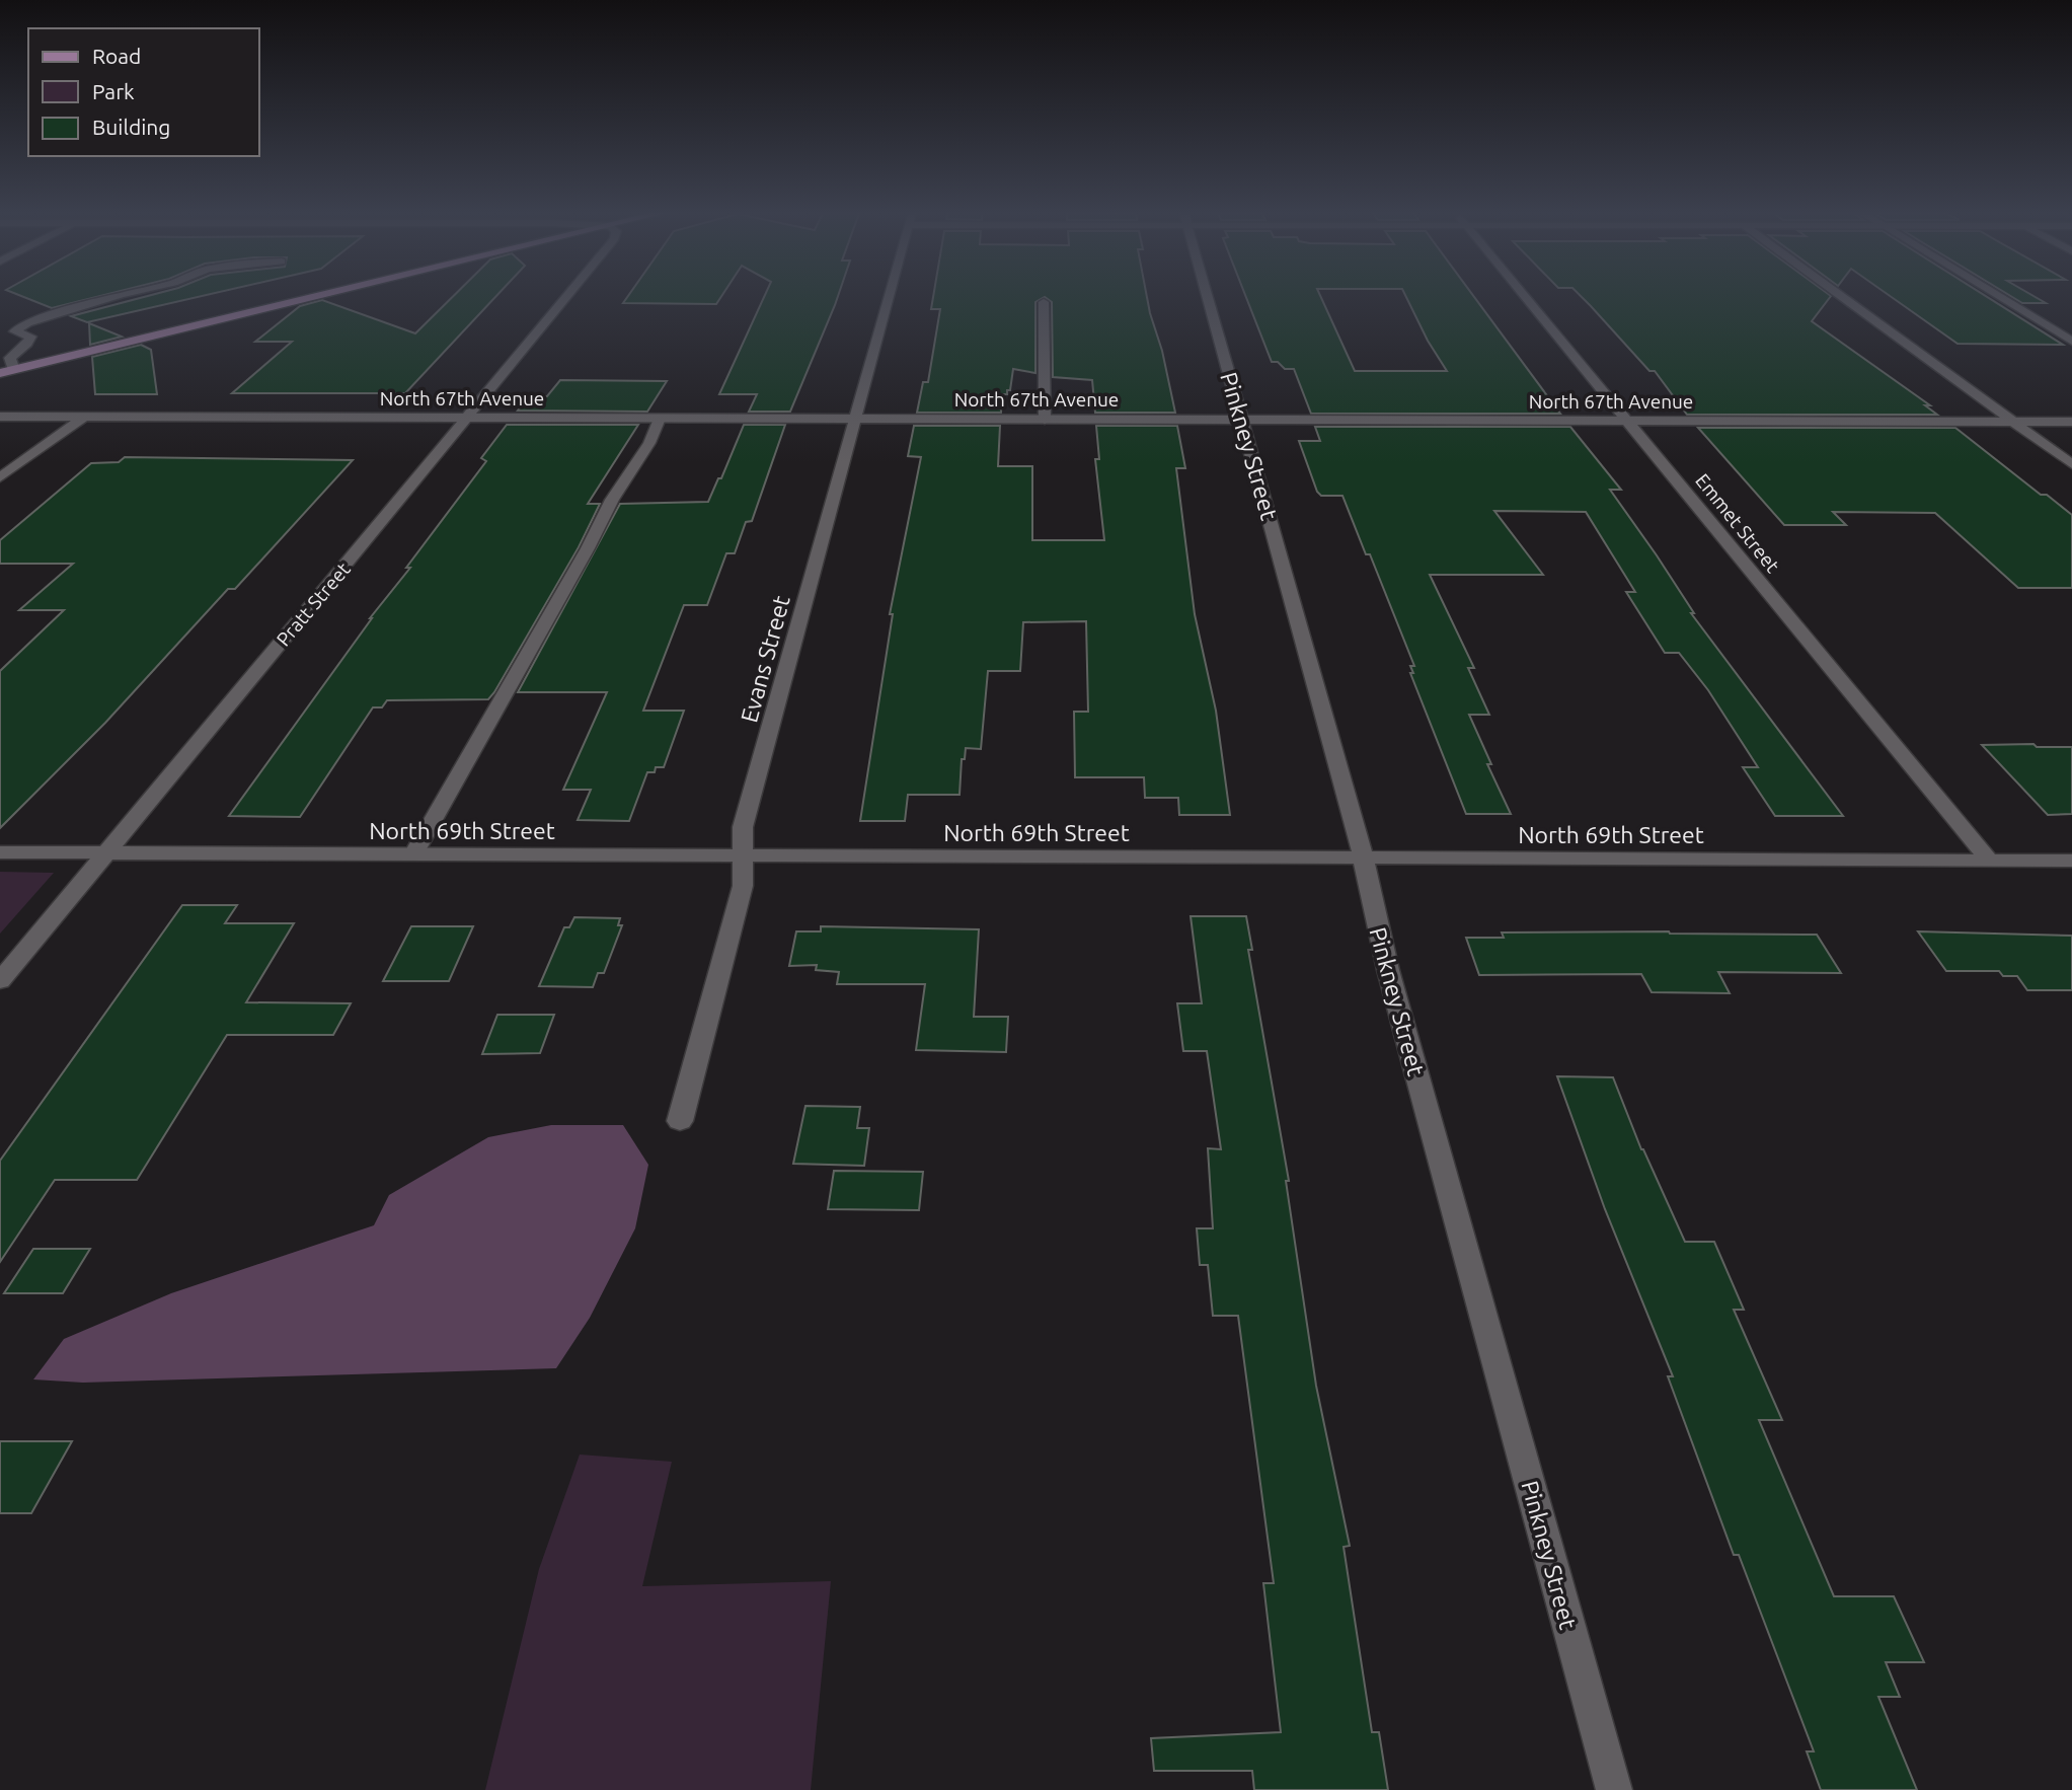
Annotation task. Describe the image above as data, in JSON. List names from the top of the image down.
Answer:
{
  "streets": {
    "street": [
      "North 67th Avenue",
      "Pinkney Street",
      "Emmet Street",
      "Pratt Street",
      "Evans Street",
      "North 69th Street"
    ]
  },
  "crossings": [
    ["North 67th Avenue", "Pinkney Street"],
    ["North 67th Avenue", "Emmet Street"],
    ["North 67th Avenue", "Pratt Street"],
    ["North 67th Avenue", "Evans Street"],
    ["Pinkney Street", "North 69th Street"],
    ["Emmet Street", "North 69th Street"],
    ["Pratt Street", "North 69th Street"],
    ["Evans Street", "North 69th Street"]
  ],
  "legend": ["Road", "Park", "Building"]
}
